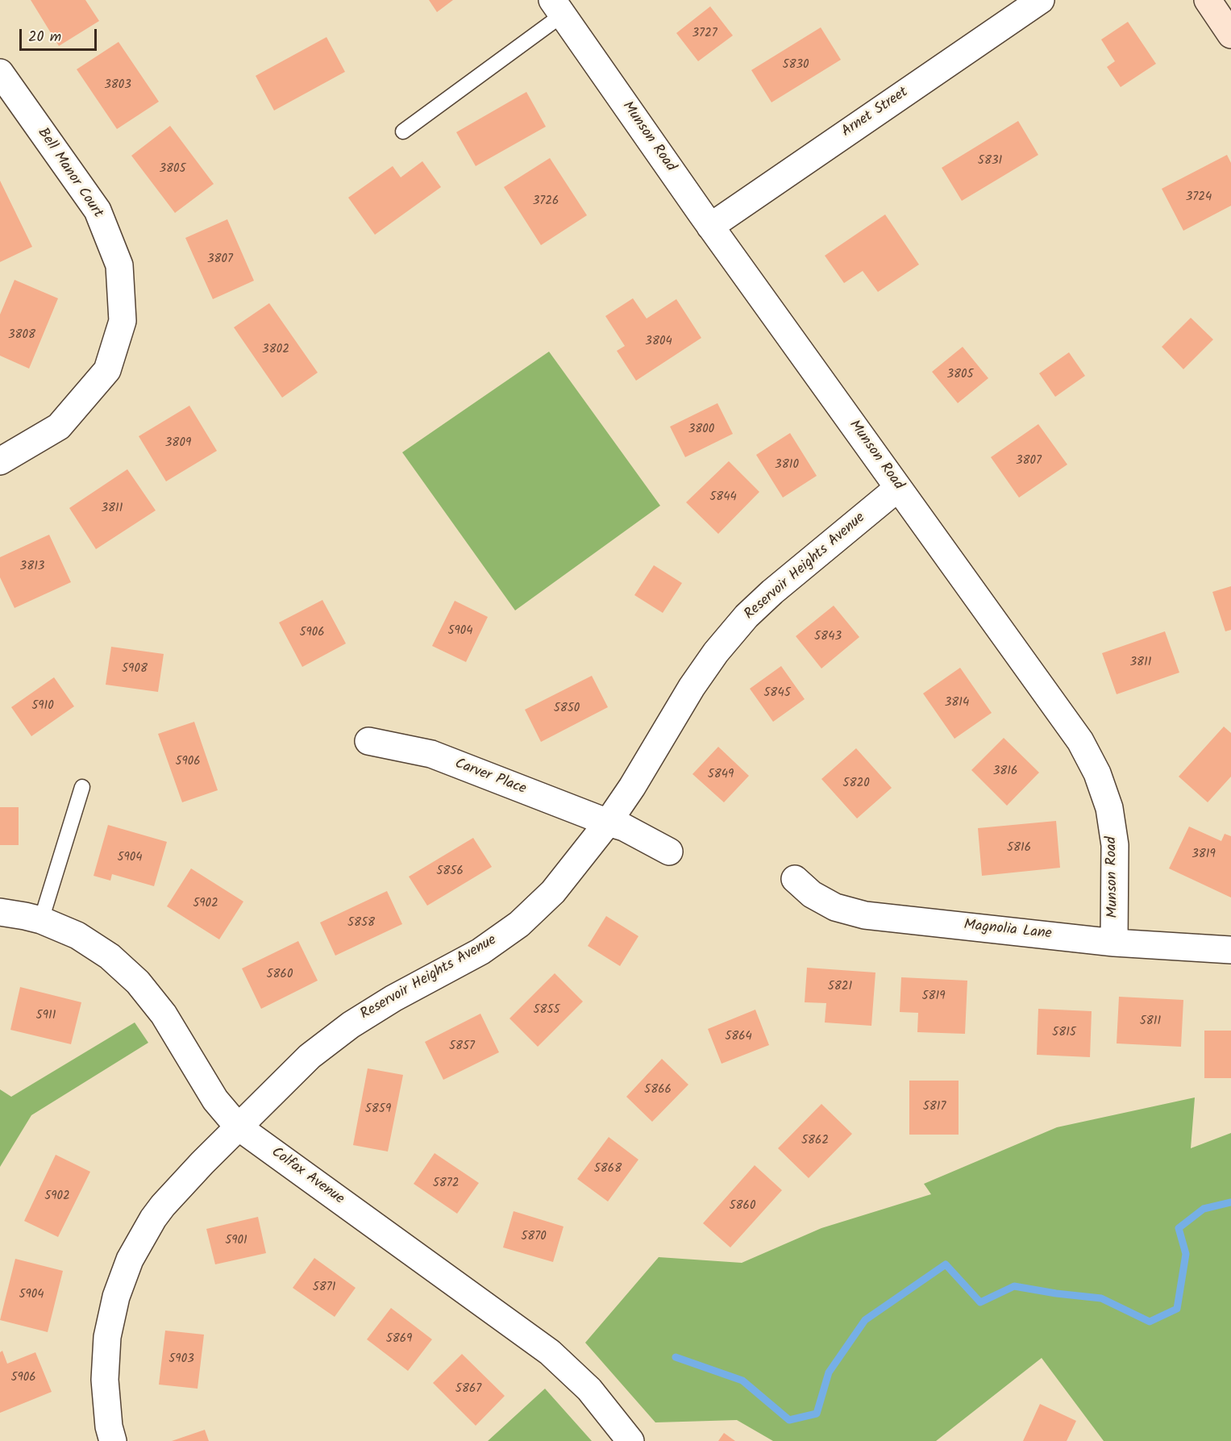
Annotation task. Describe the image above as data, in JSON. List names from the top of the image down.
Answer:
{
  "streets": {
    "street": [
      "Arnet Street",
      "Munson Road",
      "Bell Manor Court",
      "Reservoir Heights Avenue",
      "Carver Place",
      "Magnolia Lane",
      "Colfax Avenue"
    ]
  },
  "crossings": [
    ["Arnet Street", "Munson Road"],
    ["Munson Road", "Reservoir Heights Avenue"],
    ["Munson Road", "Magnolia Lane"],
    ["Reservoir Heights Avenue", "Carver Place"],
    ["Reservoir Heights Avenue", "Colfax Avenue"]
  ],
  "house_numbers": [
    "3727",
    "5830",
    "3803",
    "5831",
    "3805",
    "3724",
    "3726",
    "3807",
    "3808",
    "3804",
    "3802",
    "3805",
    "3800",
    "3809",
    "3807",
    "3810",
    "5844",
    "3811",
    "3813",
    "5904",
    "5906",
    "5843",
    "3811",
    "5908",
    "5845",
    "3814",
    "5910",
    "5850",
    "5906",
    "3816",
    "5849",
    "5820",
    "5816",
    "3819",
    "5904",
    "5856",
    "5902",
    "5858",
    "5860",
    "5821",
    "5819",
    "5855",
    "5911",
    "5811",
    "5815",
    "5864",
    "5857",
    "5866",
    "5817",
    "5859",
    "5862",
    "5868",
    "5872",
    "5902",
    "5860",
    "5870",
    "5901",
    "5871",
    "5904",
    "5869",
    "5903",
    "5906",
    "5867"
  ],
  "scale_bar": "20 m"
}
